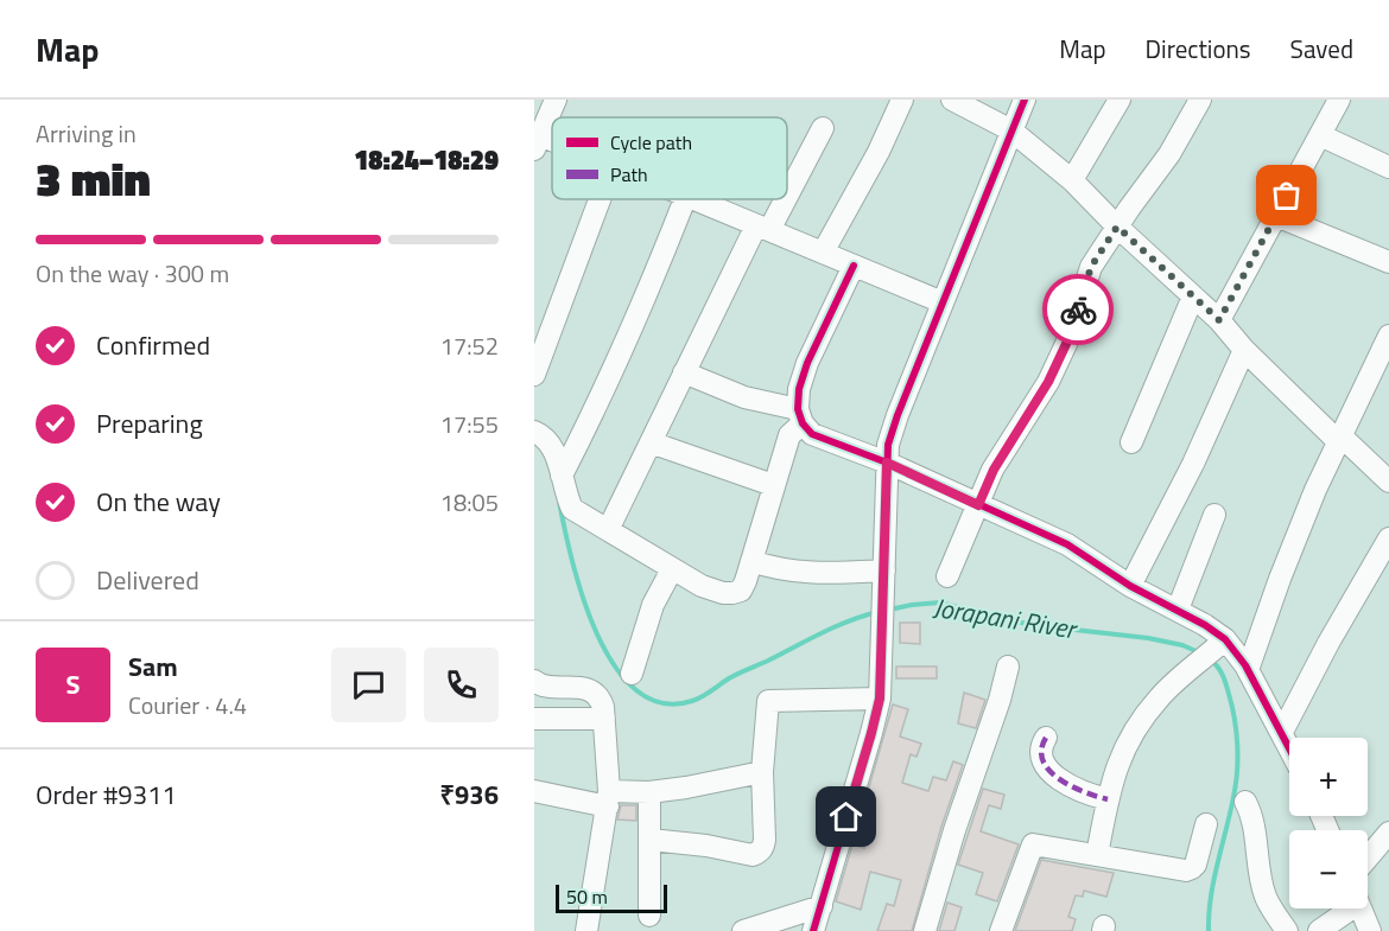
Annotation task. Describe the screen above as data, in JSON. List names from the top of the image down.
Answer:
{
  "water": ["Jorapani River"],
  "legend": ["Cycle path", "Path"],
  "scale_bar": "50 m",
  "page": {
    "header": "Map",
    "nav": ["Map", "Directions", "Saved"],
    "heading": ["3 min", "Arriving in", "18:24–18:29"],
    "panel": [
      "Sam",
      "Courier · 4.4",
      "Order #9311",
      "₹936"
    ],
    "bar": "On the way · 300 m",
    "list": [
      ["Confirmed", "17:52"],
      ["Preparing", "17:55"],
      ["On the way", "18:05"],
      "Delivered"
    ],
    "round": "S",
    "map_buttons": ["+", "−"],
    "scale": "50 m"
  }
}
